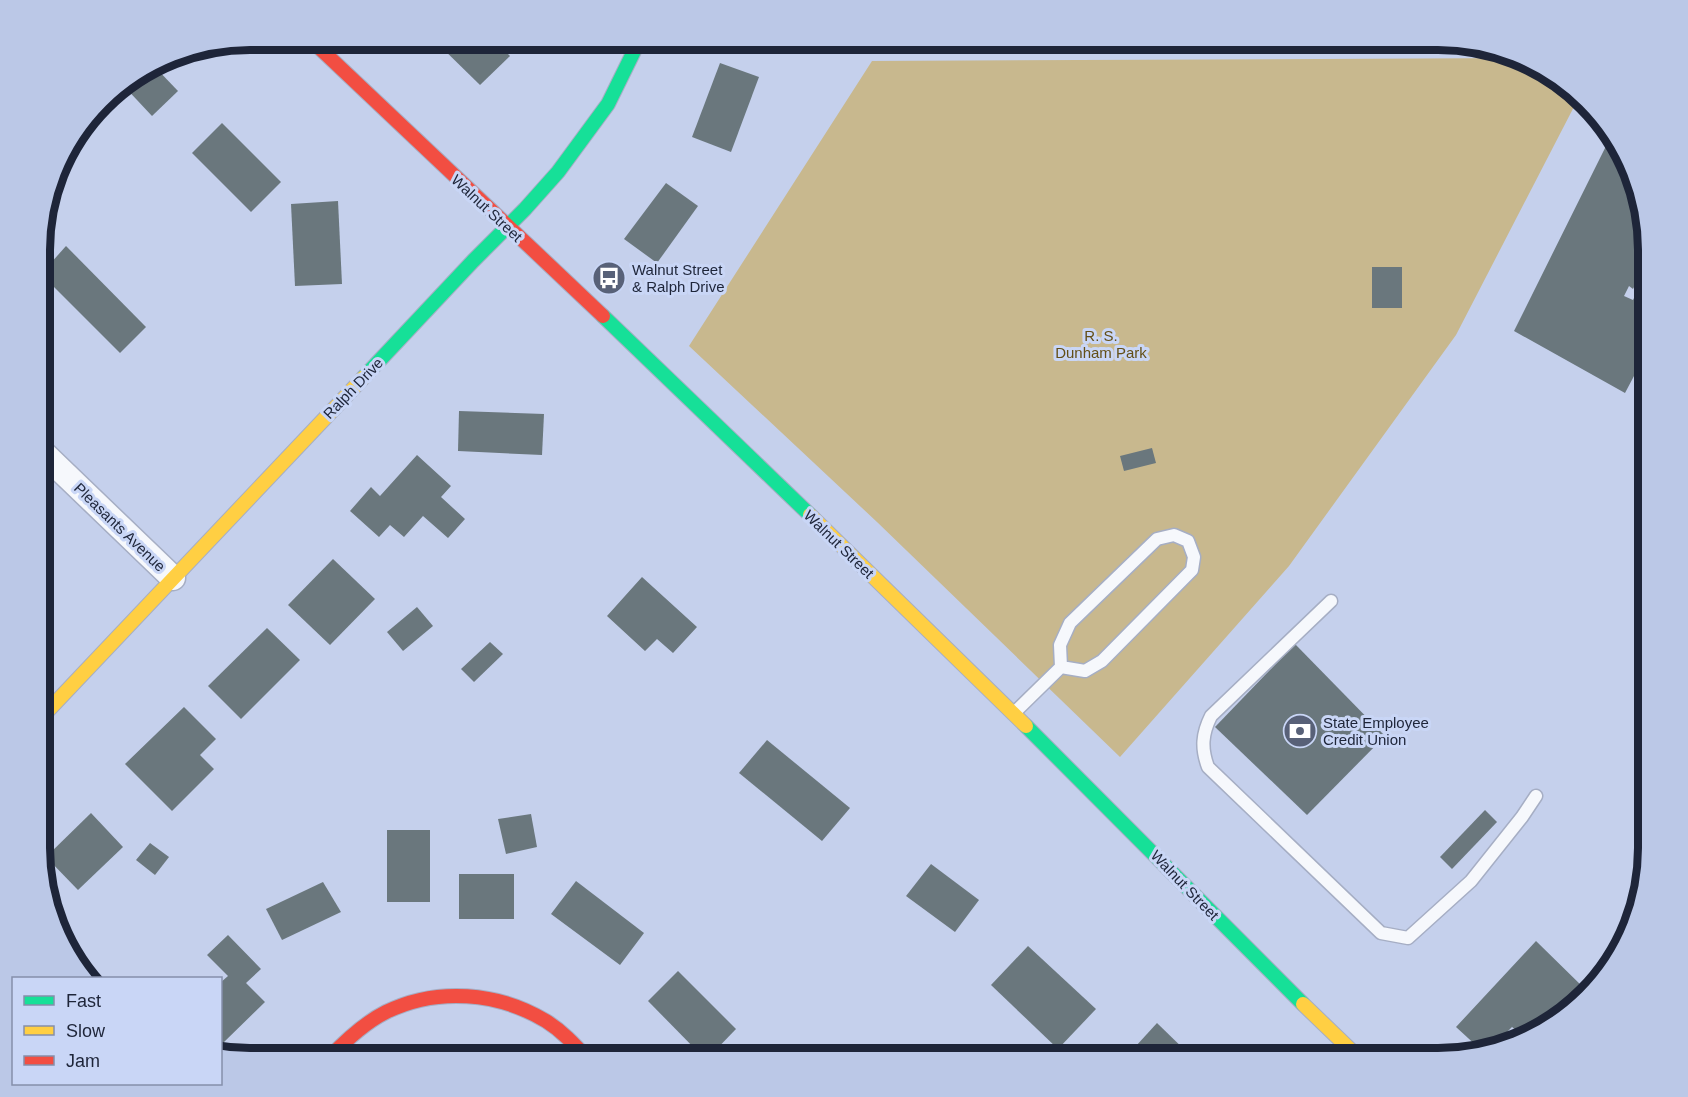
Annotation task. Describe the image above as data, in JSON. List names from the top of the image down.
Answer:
{
  "streets": {
    "main road": ["Walnut Street", "Ralph Drive"],
    "street": ["Pleasants Avenue"]
  },
  "crossings": [
    ["Walnut Street", "Ralph Drive"],
    ["Ralph Drive", "Pleasants Avenue"]
  ],
  "parks": ["R. S. Dunham Park"],
  "places": {
    "bus stop": ["Walnut Street & Ralph Drive"],
    "bank": ["State Employee Credit Union"]
  },
  "legend": ["Fast", "Slow", "Jam"]
}
